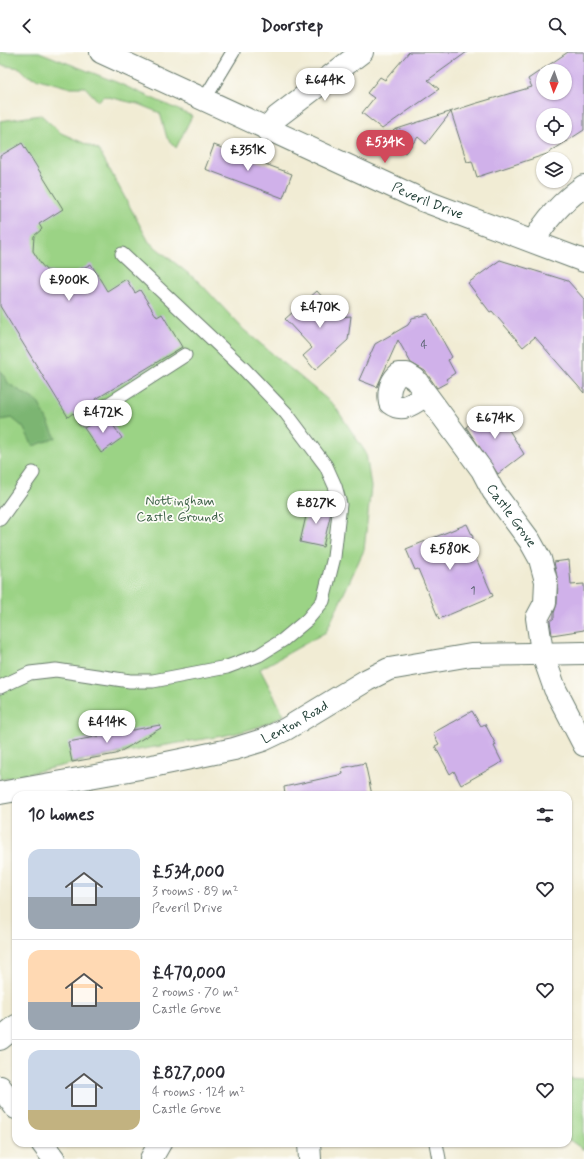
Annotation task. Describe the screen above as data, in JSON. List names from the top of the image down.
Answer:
{
  "streets": {
    "street": ["Peveril Drive", "Castle Grove", "Lenton Road"]
  },
  "crossings": [
    ["Castle Grove", "Lenton Road"]
  ],
  "parks": ["Nottingham Castle Grounds"],
  "house_numbers": ["4", "1"],
  "north": "bottom",
  "page": {
    "header": "Doorstep",
    "price": [
      "£644K",
      "£534K",
      "£351K",
      "£900K",
      "£470K",
      "£472K",
      "£674K",
      "£827K",
      "£580K",
      "£414K"
    ],
    "heading": "10 homes",
    "list": [
      {
        "name": "£534,000",
        "note": "3 rooms · 89 m² · Peveril Drive"
      },
      {
        "name": "£470,000",
        "note": "2 rooms · 70 m² · Castle Grove"
      },
      {
        "name": "£827,000",
        "note": "4 rooms · 124 m² · Castle Grove"
      }
    ]
  }
}
